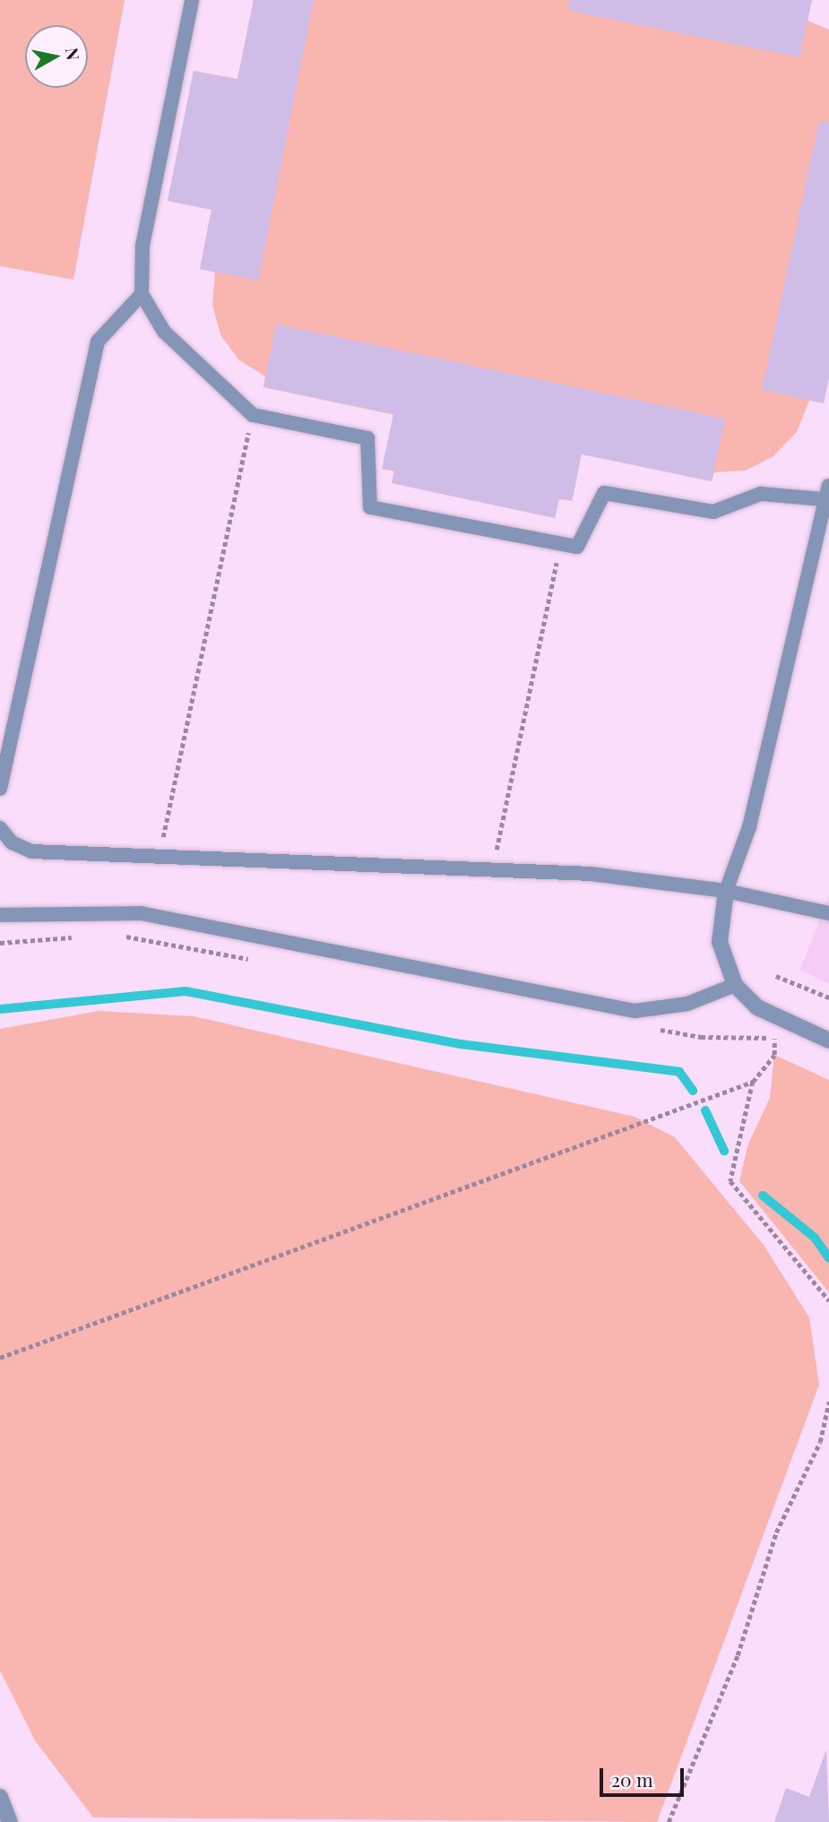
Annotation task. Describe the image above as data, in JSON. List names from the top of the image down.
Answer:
{
  "scale_bar": "20 m",
  "north": "right"
}
